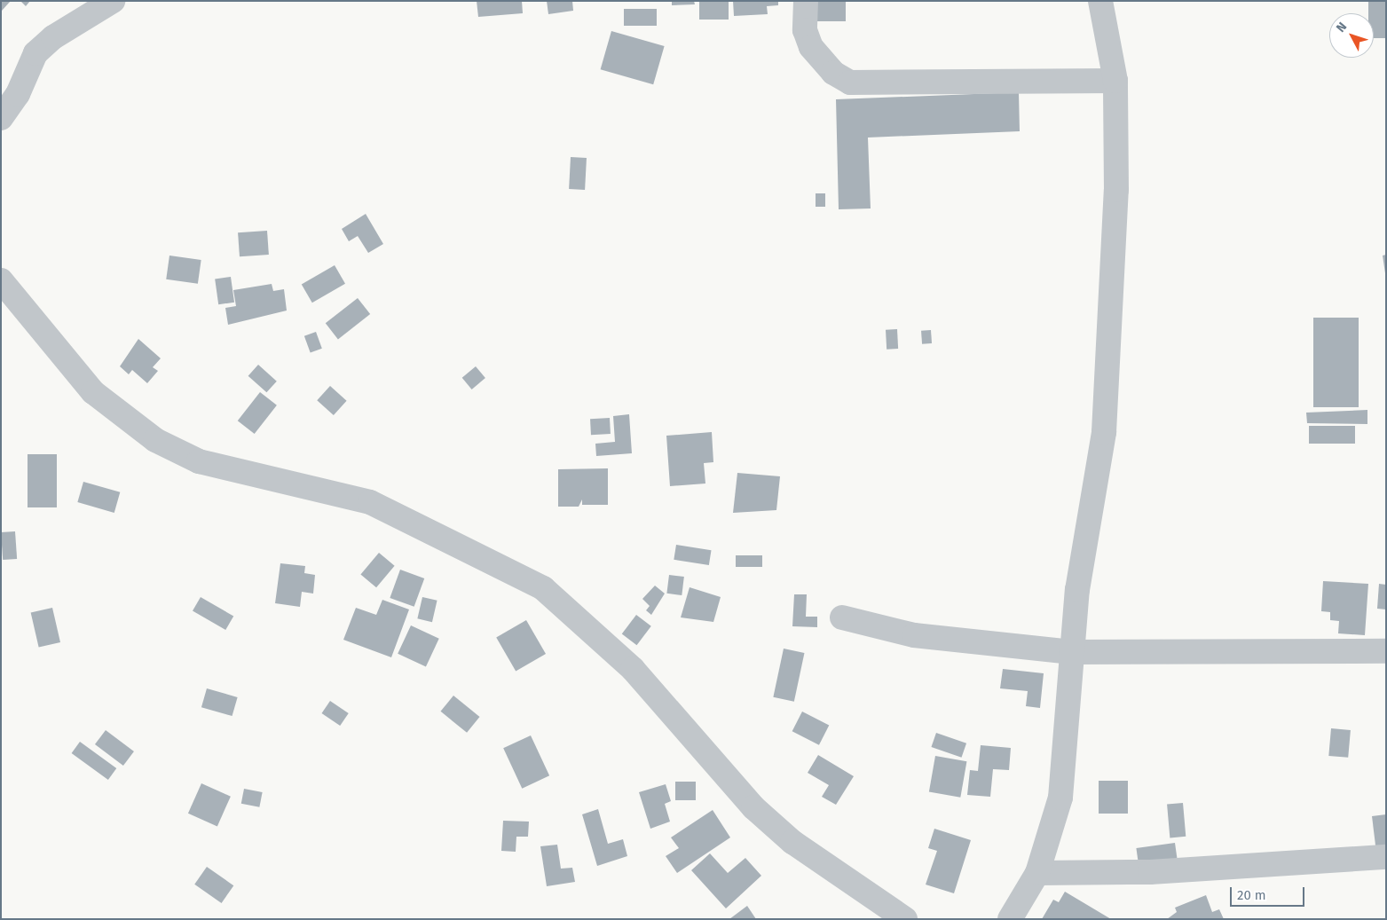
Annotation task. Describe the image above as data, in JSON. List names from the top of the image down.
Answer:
{
  "scale_bar": "20 m",
  "north": "top left"
}
